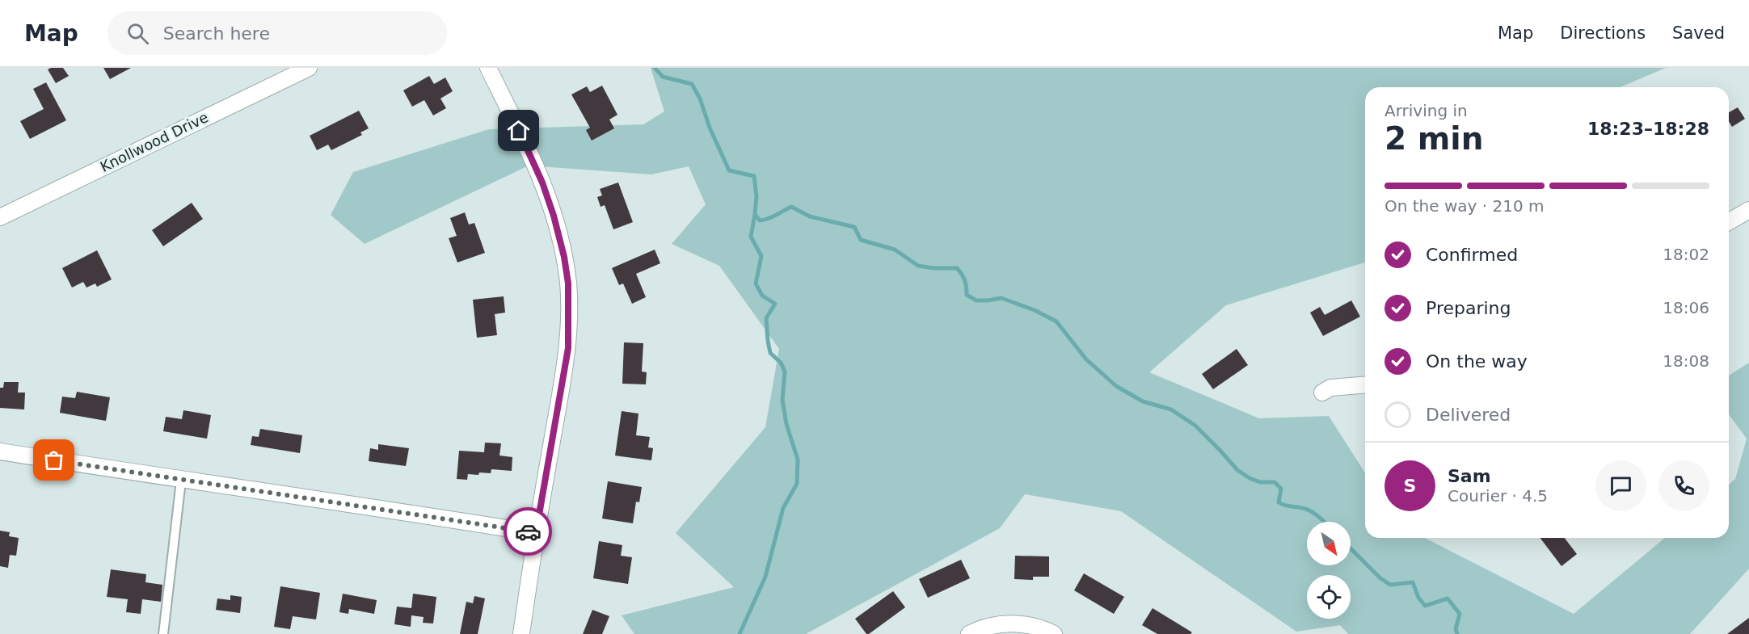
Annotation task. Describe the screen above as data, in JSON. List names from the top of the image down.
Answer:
{
  "streets": {
    "street": ["Knollwood Drive"]
  },
  "north": "bottom right",
  "page": {
    "header": "Map",
    "search": "Search here",
    "nav": ["Map", "Directions", "Saved"],
    "heading": ["2 min", "Arriving in", "18:23–18:28"],
    "panel": ["Sam", "Courier · 4.5"],
    "bar": "On the way · 210 m",
    "list": [
      ["Confirmed", "18:02"],
      ["Preparing", "18:06"],
      ["On the way", "18:08"],
      "Delivered"
    ],
    "round": "S"
  }
}
